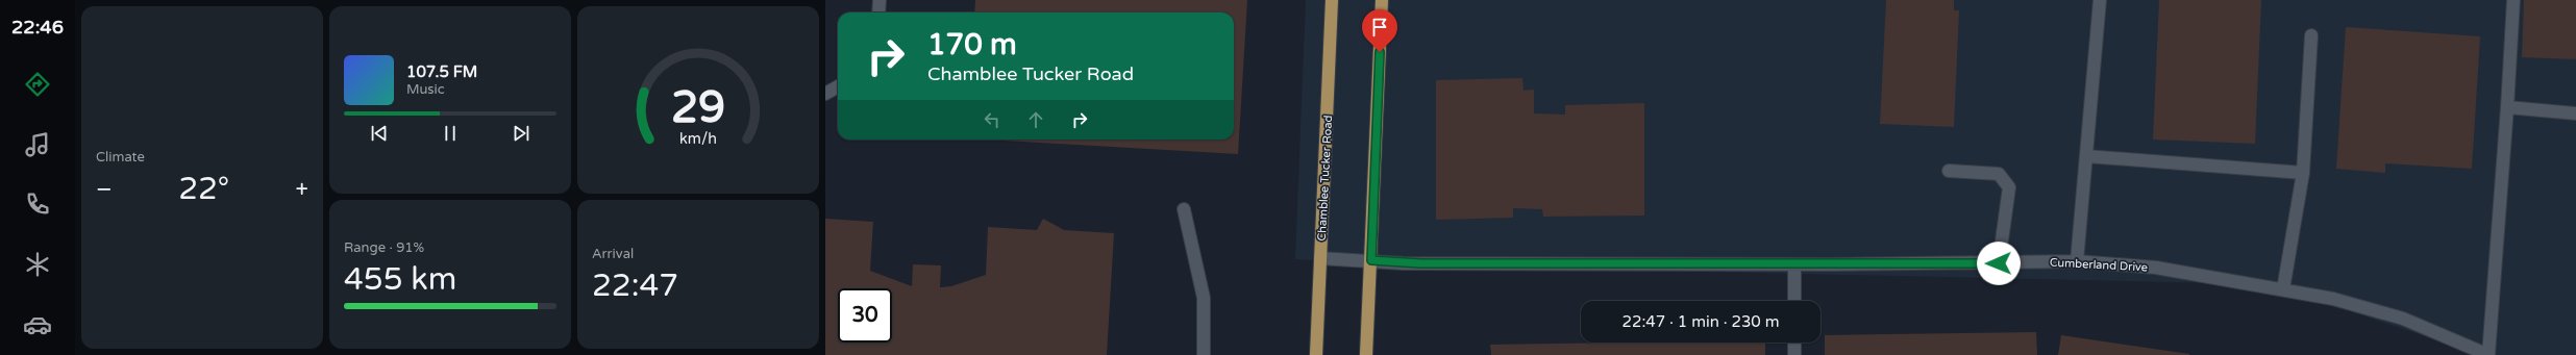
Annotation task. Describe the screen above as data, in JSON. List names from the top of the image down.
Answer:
{
  "streets": {
    "main road": ["Chamblee Tucker Road"],
    "street": ["Cumberland Drive"]
  },
  "crossings": [
    ["Chamblee Tucker Road", "Cumberland Drive"]
  ],
  "page": {
    "tabs": "22:46",
    "tile": [
      "Climate",
      ["Range · 91%", "455 km"],
      ["Arrival", "22:47"]
    ],
    "turn": ["170 m", "Chamblee Tucker Road"],
    "song": ["107.5 FM", "Music"],
    "heat": ["−", "22°", "+"],
    "limit": "30",
    "trip": "22:47 · 1 min · 230 m",
    "gauge": ["29", "km/h"]
  }
}
